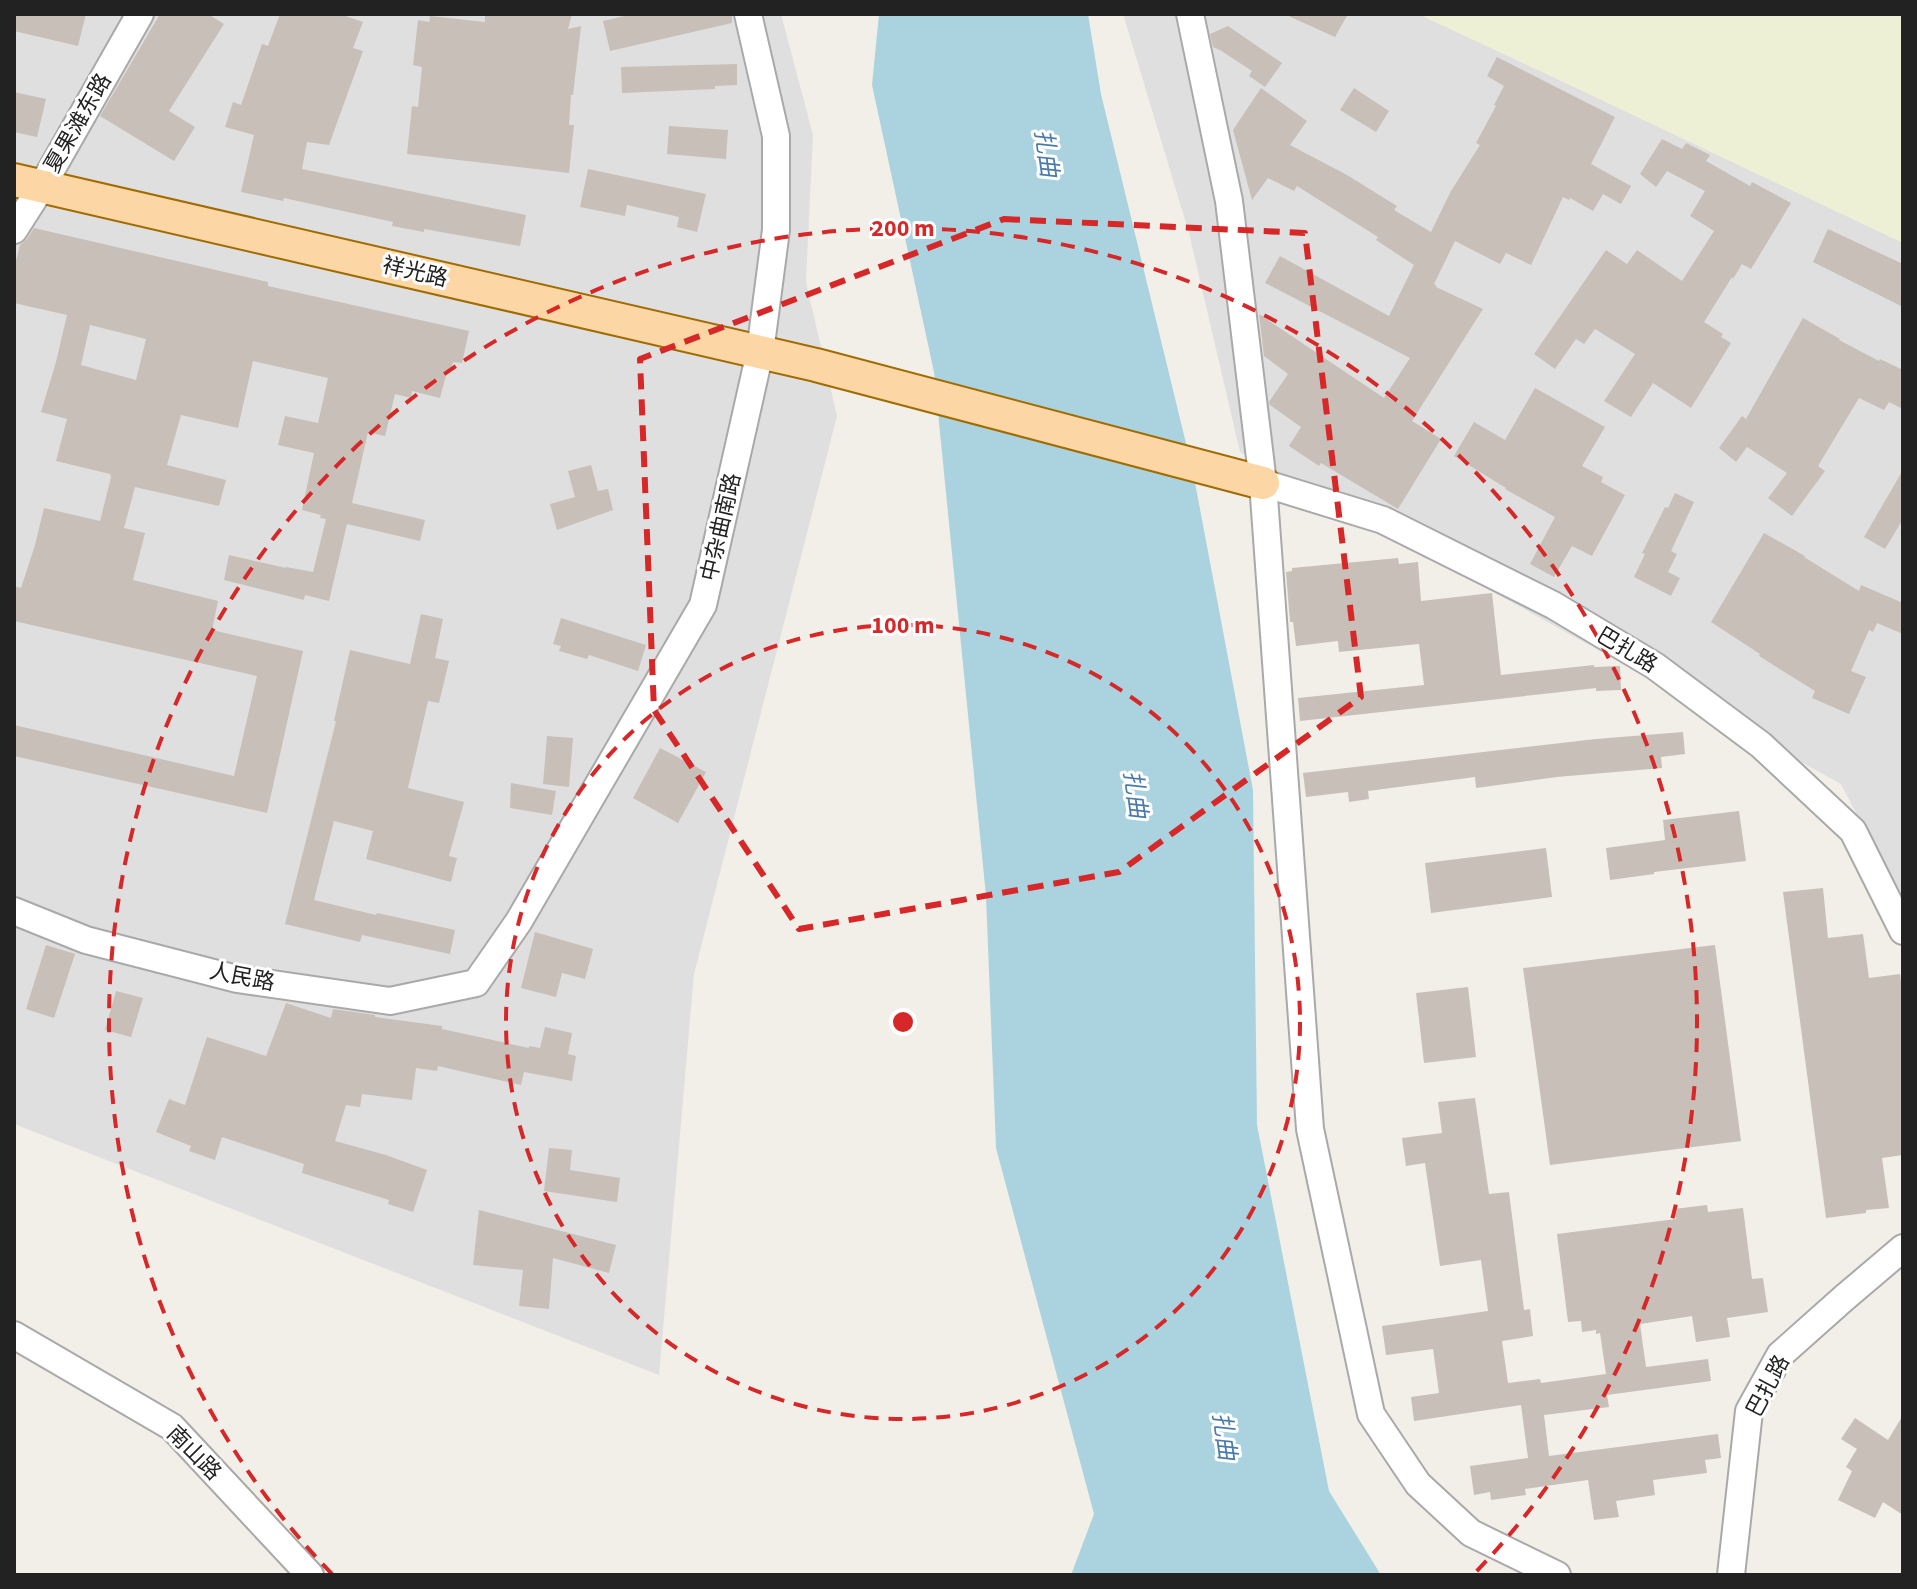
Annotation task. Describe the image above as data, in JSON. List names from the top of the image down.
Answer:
{
  "streets": {
    "main road": ["祥光路"],
    "street": [
      "夏果滩东路",
      "中杂曲南路",
      "巴扎路",
      "人民路",
      "南山路"
    ]
  },
  "crossings": [
    ["夏果滩东路", "祥光路"],
    ["祥光路", "中杂曲南路"],
    ["祥光路", "巴扎路"],
    ["中杂曲南路", "人民路"]
  ],
  "water": ["扎曲"],
  "rings": ["200 m", "100 m"]
}
